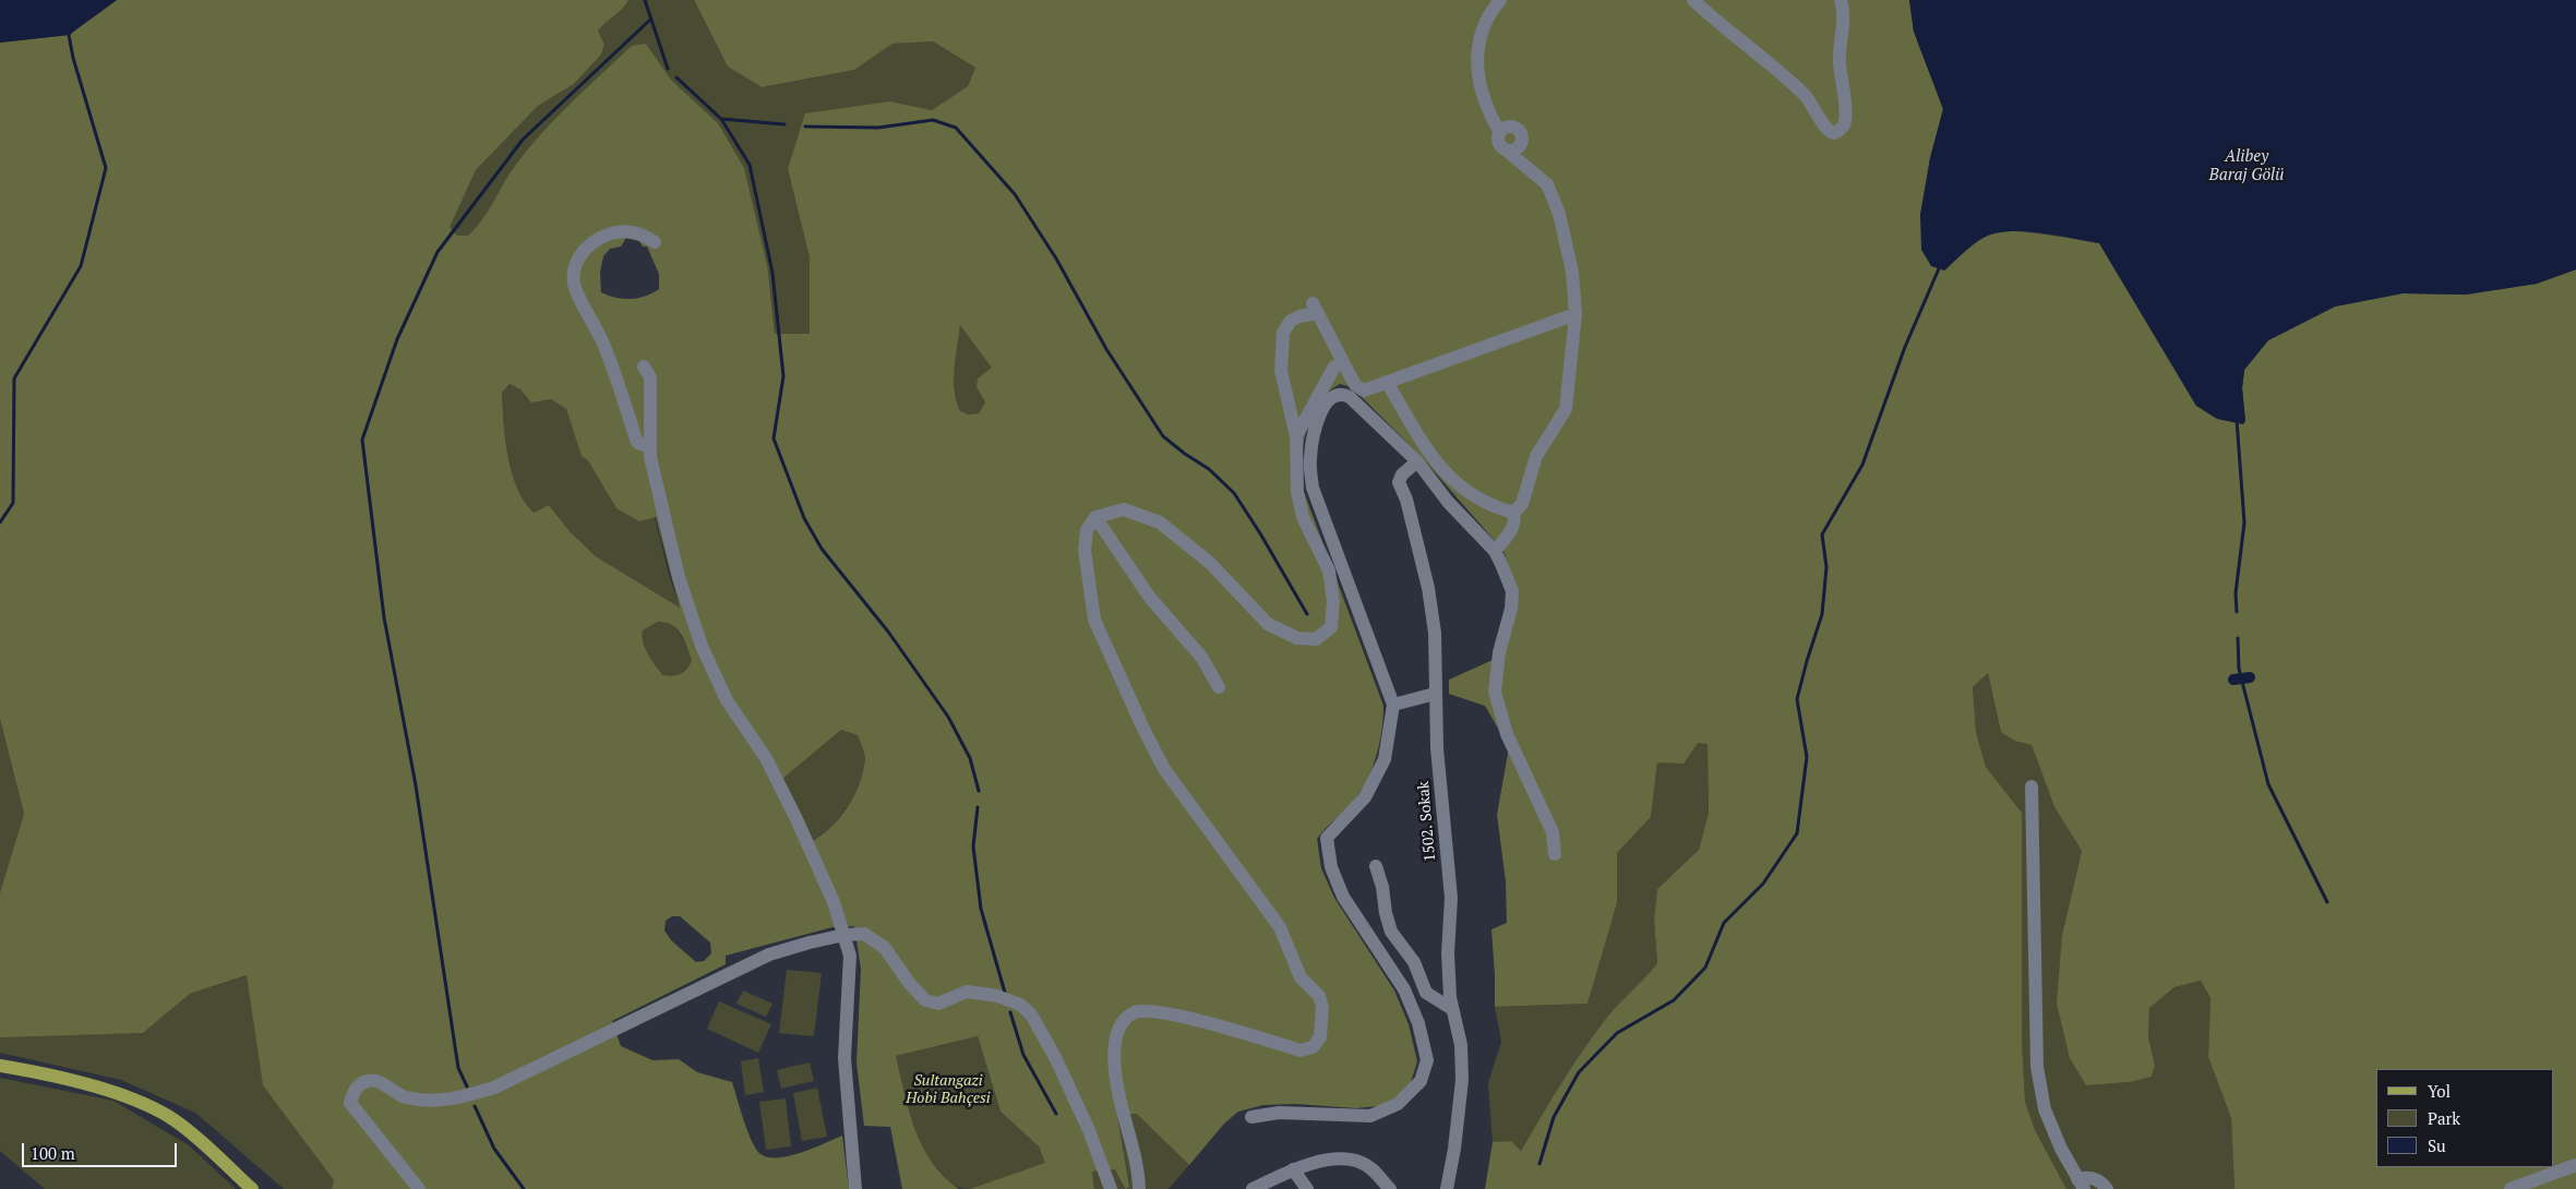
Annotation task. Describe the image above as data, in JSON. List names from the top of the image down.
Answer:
{
  "streets": {
    "street": ["1502. Sokak"]
  },
  "water": ["Alibey Baraj Gölü"],
  "parks": ["Sultangazi Hobi Bahçesi"],
  "legend": ["Yol", "Park", "Su"],
  "scale_bar": "100 m"
}
